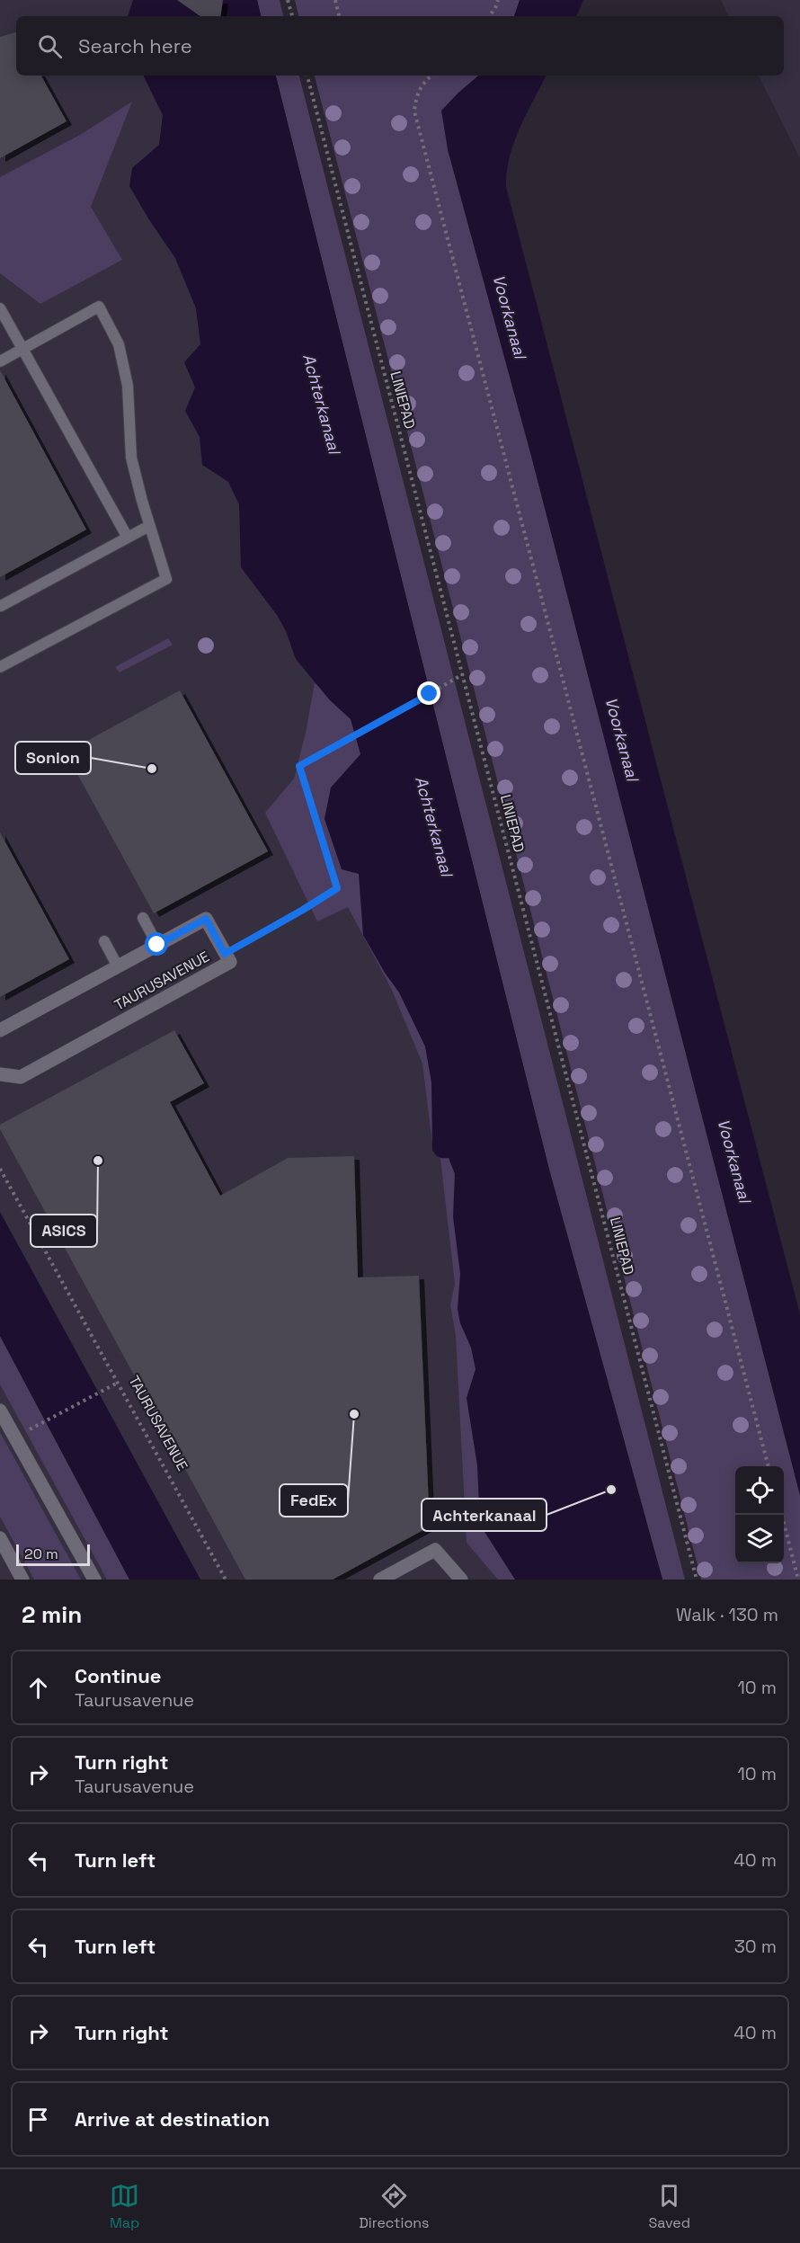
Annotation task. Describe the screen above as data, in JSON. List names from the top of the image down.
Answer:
{
  "streets": {
    "street": ["TAURUSAVENUE"],
    "path": ["LINIEPAD"]
  },
  "water": ["Voorkanaal", "Achterkanaal"],
  "places": [
    "Sonion",
    "ASICS",
    "FedEx",
    "Achterkanaal"
  ],
  "scale_bar": "20 m",
  "page": {
    "search": "Search here",
    "scale": "20 m",
    "heading": ["2 min", "Walk · 130 m"],
    "list": [
      ["Continue", "Taurusavenue", "10 m"],
      ["Turn right", "Taurusavenue", "10 m"],
      ["Turn left", "40 m"],
      ["Turn left", "30 m"],
      ["Turn right", "40 m"],
      "Arrive at destination"
    ],
    "nav": ["Map", "Directions", "Saved"]
  }
}
